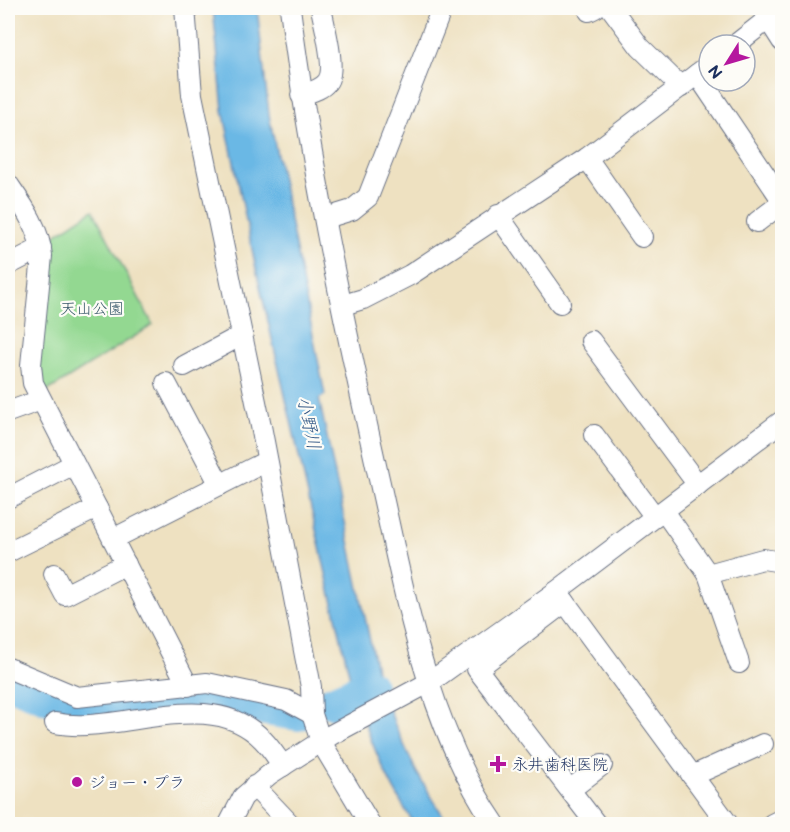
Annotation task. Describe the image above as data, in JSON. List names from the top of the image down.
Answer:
{
  "water": ["小野川"],
  "parks": ["天山公園"],
  "places": {
    "health": ["永井歯科医院"],
    "other": ["ジョー・プラ"]
  },
  "north": "bottom left"
}
